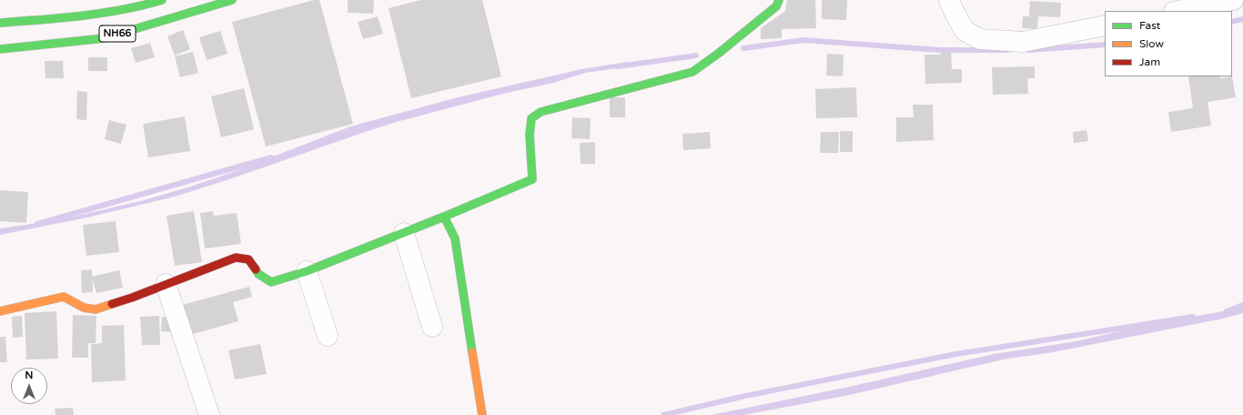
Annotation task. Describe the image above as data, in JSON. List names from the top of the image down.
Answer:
{
  "streets": {
    "main road": ["NH66"]
  },
  "legend": ["Fast", "Slow", "Jam"],
  "north": "top"
}
